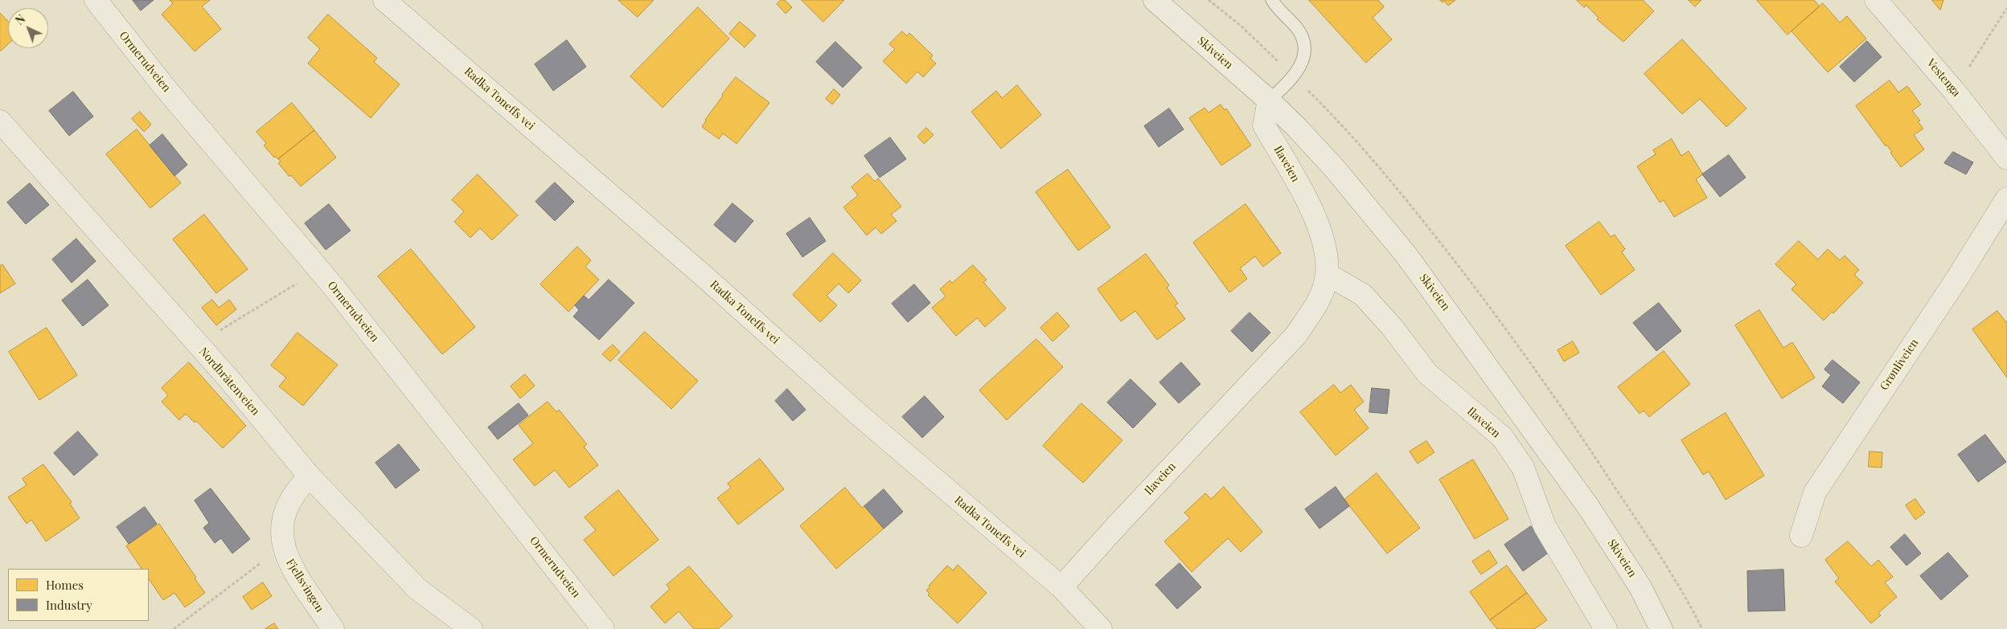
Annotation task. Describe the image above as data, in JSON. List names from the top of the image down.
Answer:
{
  "streets": {
    "street": [
      "Skiveien",
      "Ormerudveien",
      "Vestenga",
      "Radka Toneffs vei",
      "Ilaveien",
      "Grønliveien",
      "Nordbråtenveien",
      "Fjellsvingen"
    ]
  },
  "crossings": [
    ["Skiveien", "Ilaveien"],
    ["Radka Toneffs vei", "Ilaveien"],
    ["Nordbråtenveien", "Fjellsvingen"]
  ],
  "legend": ["Homes", "Industry"],
  "north": "top left"
}
